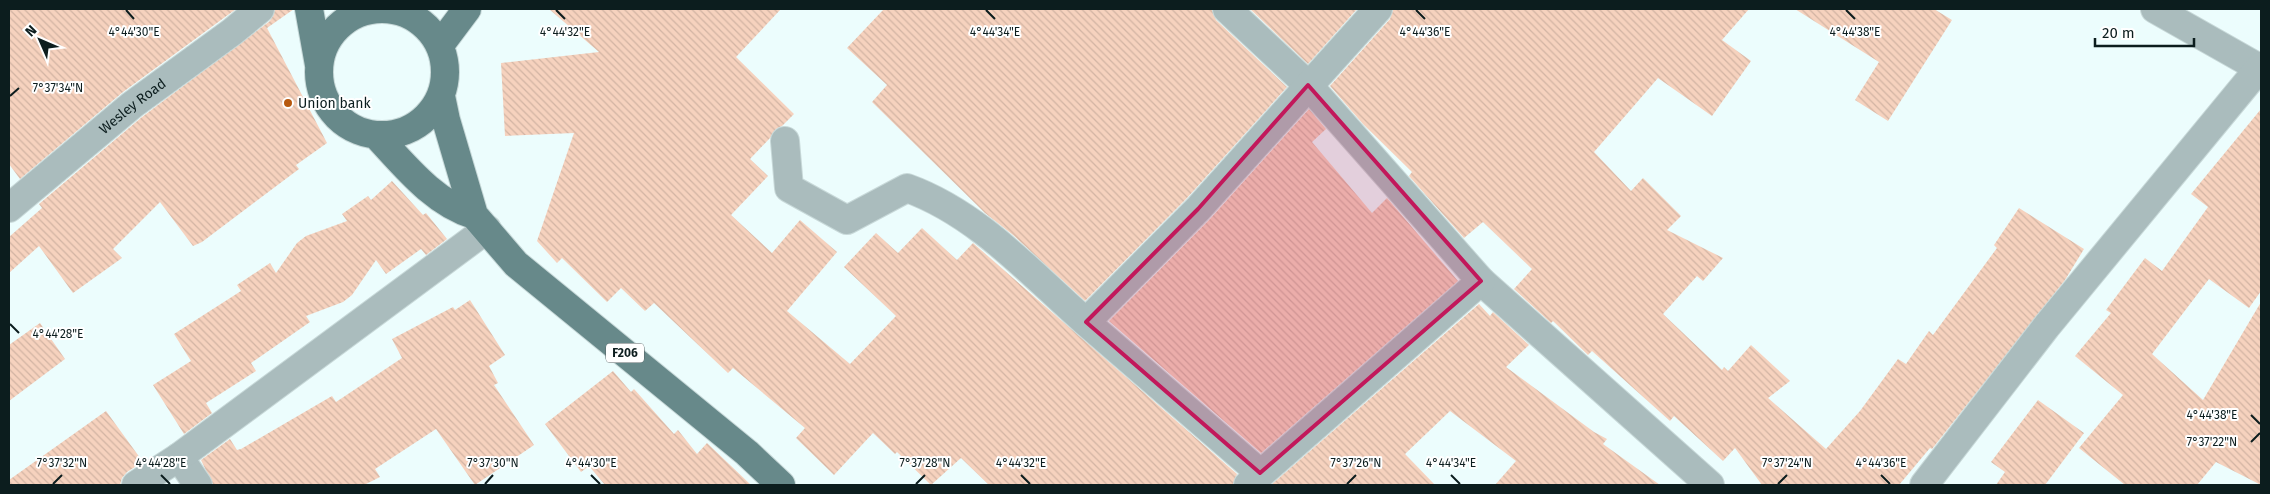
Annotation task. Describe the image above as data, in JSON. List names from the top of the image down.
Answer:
{
  "streets": {
    "main road": ["F206"],
    "street": ["Wesley Road"]
  },
  "places": ["Union bank"],
  "scale_bar": "20 m",
  "north": "top left",
  "coordinates": [
    "4°44'36\"E",
    "4°44'30\"E",
    "4°44'32\"E",
    "4°44'34\"E",
    "4°44'38\"E",
    "7°37'34\"N",
    "4°44'28\"E",
    "7°37'22\"N",
    "7°37'32\"N",
    "7°37'30\"N",
    "7°37'28\"N",
    "7°37'26\"N",
    "7°37'24\"N"
  ]
}
